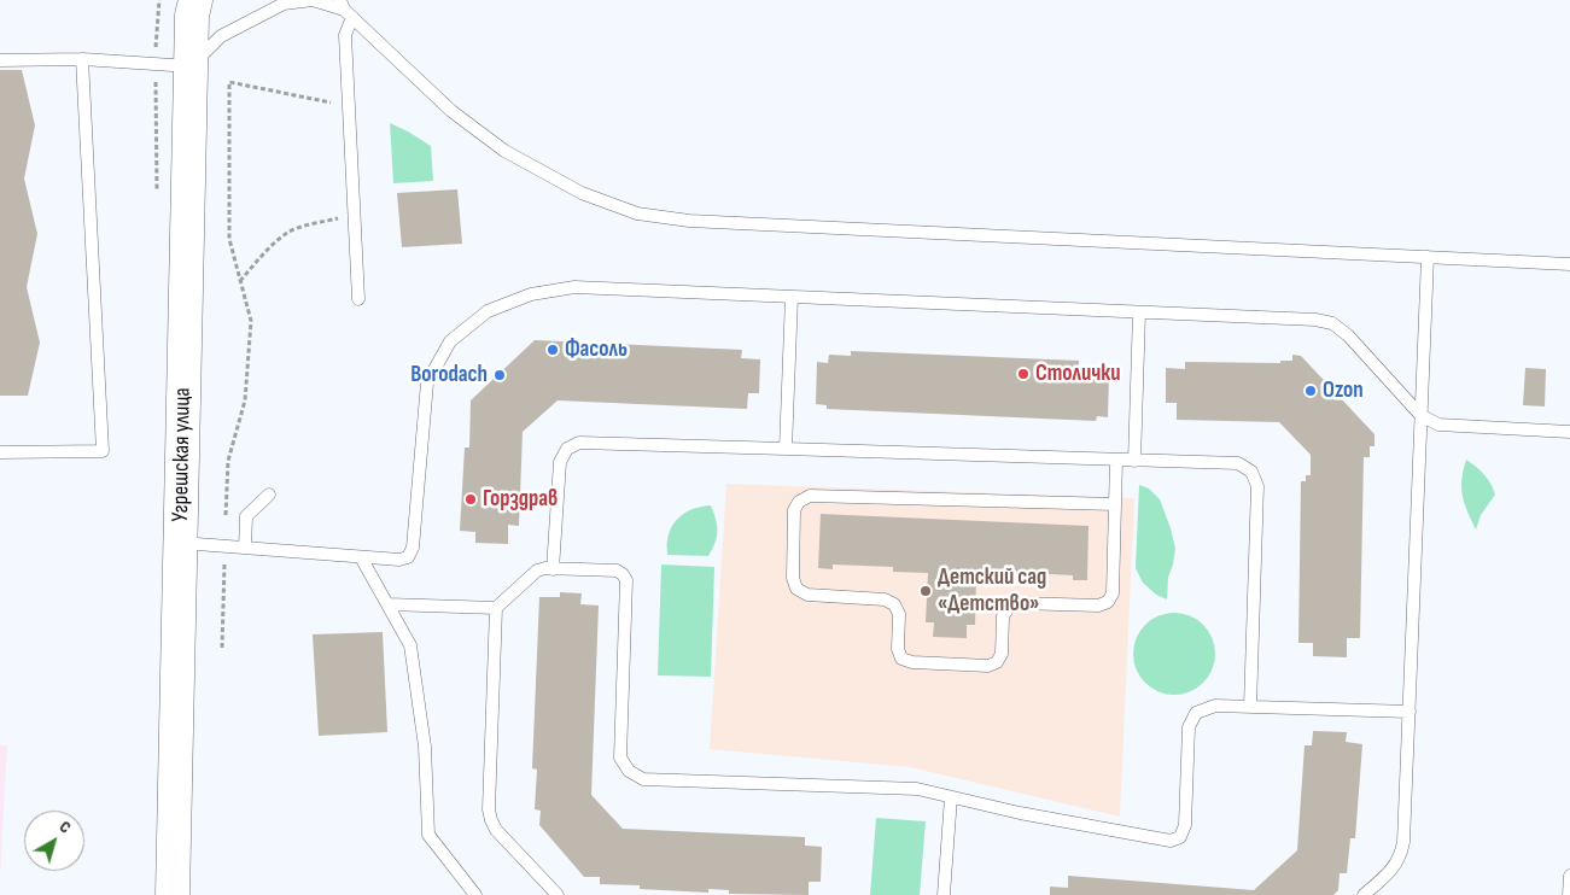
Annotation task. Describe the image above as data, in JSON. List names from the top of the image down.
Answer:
{
  "streets": {
    "main road": ["Угрешская улица"]
  },
  "places": [
    "Фасоль",
    "Столички",
    "Borodach",
    "Ozon",
    "Горздрав",
    "Детский сад «Детство»"
  ],
  "north": "top right"
}
